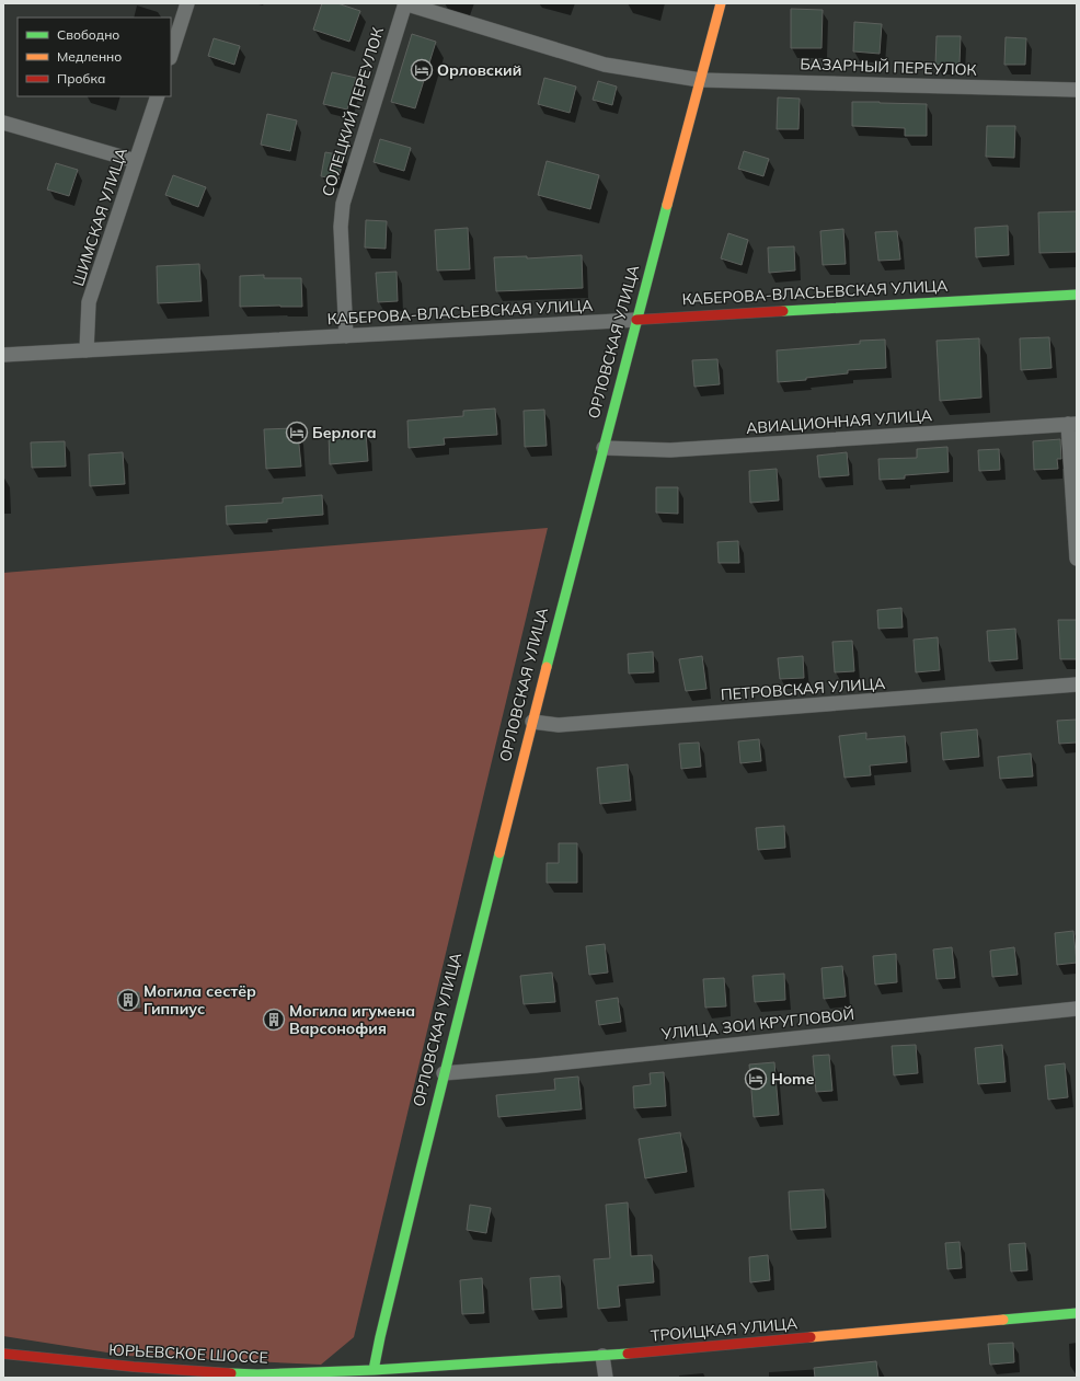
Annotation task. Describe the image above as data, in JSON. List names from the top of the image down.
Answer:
{
  "streets": {
    "main road": [
      "КАБЕРОВА-ВЛАСЬЕВСКАЯ УЛИЦА",
      "ОРЛОВСКАЯ УЛИЦА",
      "ТРОИЦКАЯ УЛИЦА",
      "ЮРЬЕВСКОЕ ШОССЕ"
    ],
    "street": [
      "БАЗАРНЫЙ ПЕРЕУЛОК",
      "СОЛЕЦКИЙ ПЕРЕУЛОК",
      "ШИМСКАЯ УЛИЦА",
      "АВИАЦИОННАЯ УЛИЦА",
      "ПЕТРОВСКАЯ УЛИЦА",
      "УЛИЦА ЗОИ КРУГЛОВОЙ"
    ]
  },
  "crossings": [
    ["БАЗАРНЫЙ ПЕРЕУЛОК", "СОЛЕЦКИЙ ПЕРЕУЛОК"],
    ["БАЗАРНЫЙ ПЕРЕУЛОК", "ОРЛОВСКАЯ УЛИЦА"],
    ["СОЛЕЦКИЙ ПЕРЕУЛОК", "КАБЕРОВА-ВЛАСЬЕВСКАЯ УЛИЦА"],
    ["ШИМСКАЯ УЛИЦА", "КАБЕРОВА-ВЛАСЬЕВСКАЯ УЛИЦА"],
    ["КАБЕРОВА-ВЛАСЬЕВСКАЯ УЛИЦА", "ОРЛОВСКАЯ УЛИЦА"],
    ["ОРЛОВСКАЯ УЛИЦА", "АВИАЦИОННАЯ УЛИЦА"],
    ["ОРЛОВСКАЯ УЛИЦА", "ПЕТРОВСКАЯ УЛИЦА"],
    ["ОРЛОВСКАЯ УЛИЦА", "УЛИЦА ЗОИ КРУГЛОВОЙ"],
    ["ОРЛОВСКАЯ УЛИЦА", "ТРОИЦКАЯ УЛИЦА"],
    ["ОРЛОВСКАЯ УЛИЦА", "ЮРЬЕВСКОЕ ШОССЕ"],
    ["ТРОИЦКАЯ УЛИЦА", "ЮРЬЕВСКОЕ ШОССЕ"]
  ],
  "places": {
    "hotel": ["Орловский", "Берлога", "Home"],
    "building": ["Могила сестёр Гиппиус", "Могила игумена Варсонофия"]
  },
  "legend": ["Свободно", "Медленно", "Пробка"]
}
